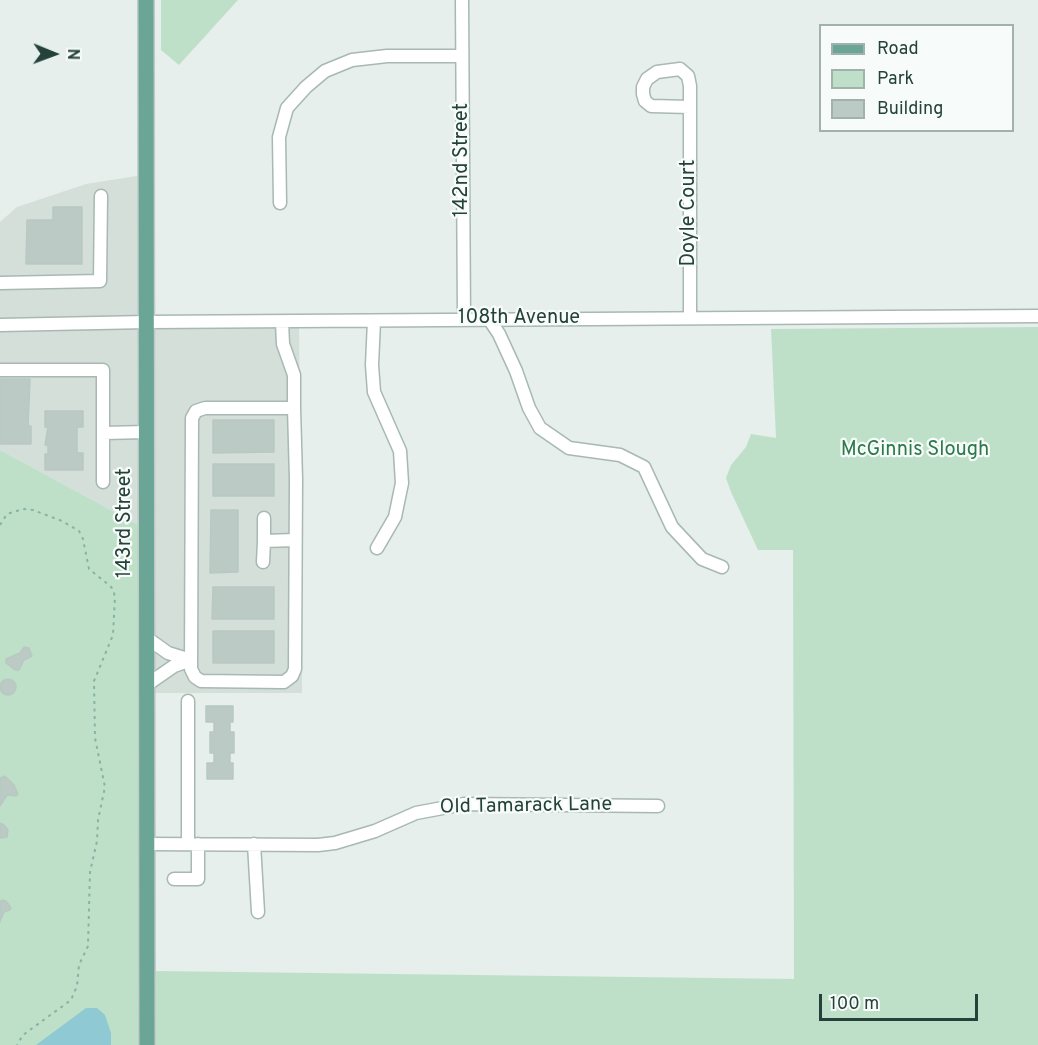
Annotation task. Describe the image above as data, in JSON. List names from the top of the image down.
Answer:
{
  "streets": {
    "main road": ["143rd Street"],
    "street": [
      "142nd Street",
      "Doyle Court",
      "108th Avenue",
      "Old Tamarack Lane"
    ]
  },
  "crossings": [
    ["142nd Street", "108th Avenue"],
    ["Doyle Court", "108th Avenue"],
    ["108th Avenue", "143rd Street"],
    ["143rd Street", "Old Tamarack Lane"]
  ],
  "parks": ["McGinnis Slough"],
  "legend": ["Road", "Park", "Building"],
  "scale_bar": "100 m",
  "north": "right"
}
